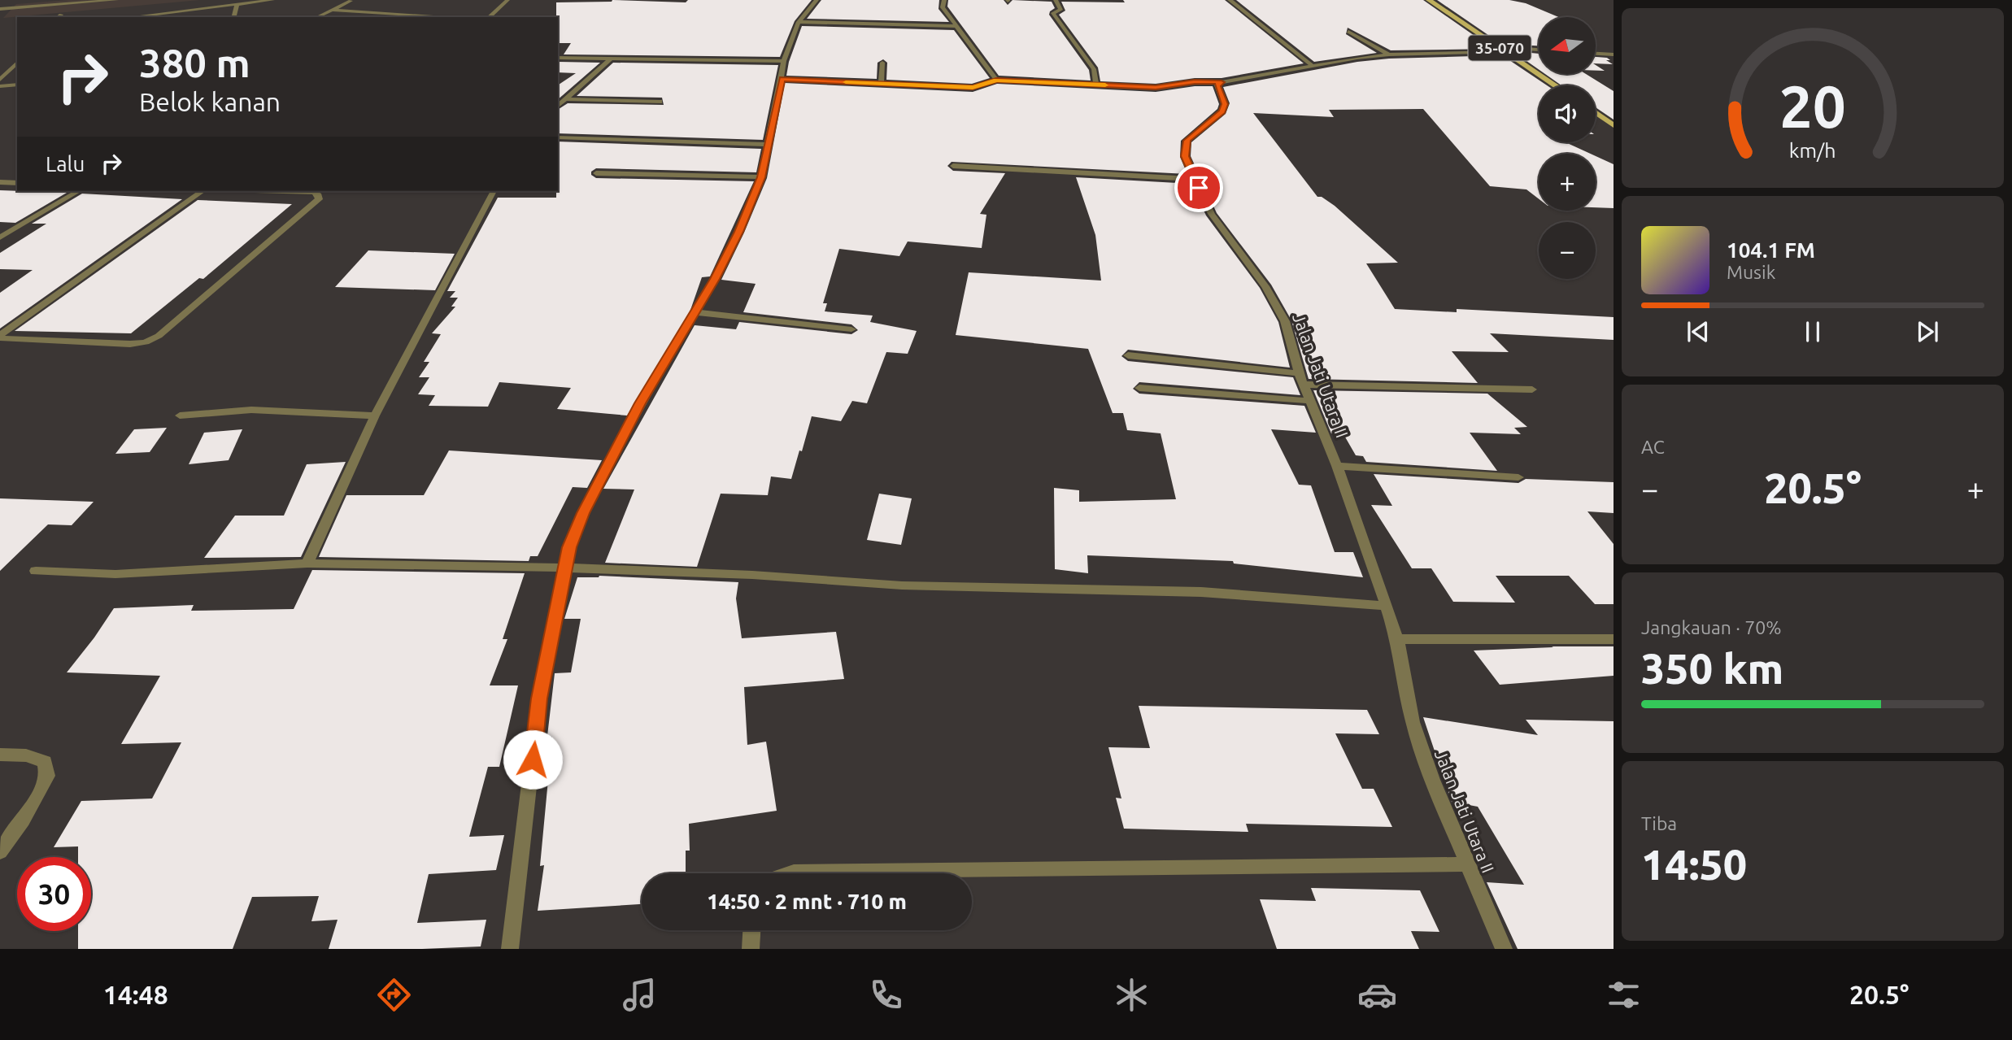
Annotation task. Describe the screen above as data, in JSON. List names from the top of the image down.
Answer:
{
  "streets": {
    "main road": ["35-070"],
    "street": ["Jalan Jati Utara II"]
  },
  "north": "left",
  "page": {
    "map_buttons": ["+", "−"],
    "turn": ["380 m", "Belok kanan"],
    "then": "Lalu",
    "song": ["104.1 FM", "Musik"],
    "tile": [
      "AC",
      ["Jangkauan · 70%", "350 km"],
      ["Tiba", "14:50"]
    ],
    "heat": ["−", "20.5°", "+"],
    "limit": "30",
    "trip": "14:50 · 2 mnt · 710 m",
    "tabs": ["14:48", "20.5°"],
    "gauge": ["20", "km/h"]
  }
}
